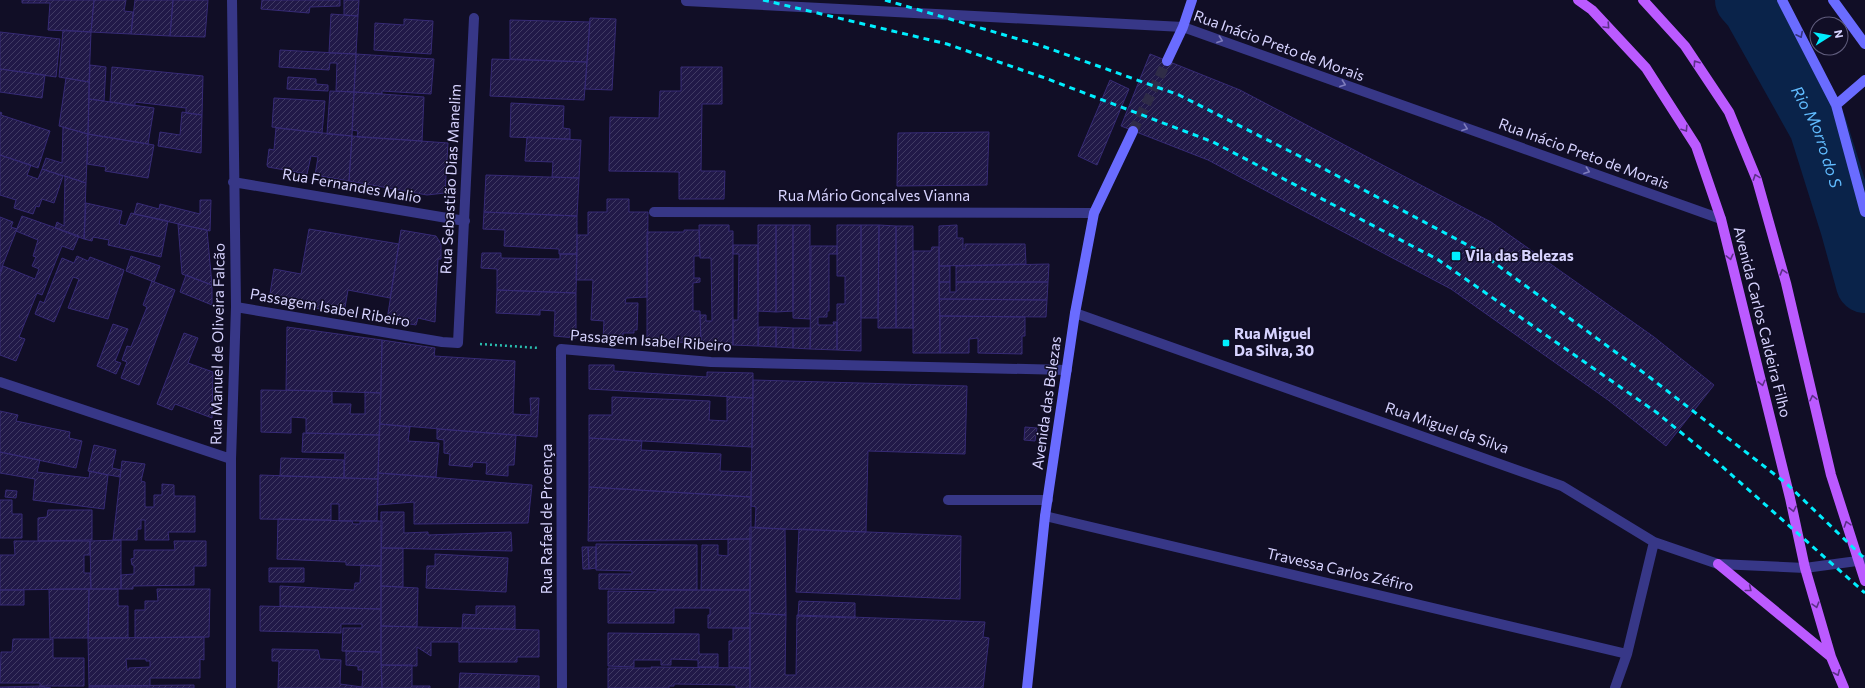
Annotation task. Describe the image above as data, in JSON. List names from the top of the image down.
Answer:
{
  "streets": {
    "main road": ["Avenida Carlos Caldeira Filho"],
    "street": [
      "Rua Inácio Preto de Morais",
      "Rua Sebastião Dias Manelim",
      "Rua Fernandes Malio",
      "Rua Mário Gonçalves Vianna",
      "Passagem Isabel Ribeiro",
      "Rua Manuel de Oliveira Falcão",
      "Avenida das Belezas",
      "Rua Miguel da Silva",
      "Rua Rafael de Proença",
      "Travessa Carlos Zéfiro"
    ]
  },
  "crossings": [
    ["Rua Inácio Preto de Morais", "Avenida Carlos Caldeira Filho"],
    ["Rua Sebastião Dias Manelim", "Rua Fernandes Malio"],
    ["Rua Sebastião Dias Manelim", "Passagem Isabel Ribeiro"],
    ["Rua Fernandes Malio", "Rua Manuel de Oliveira Falcão"],
    ["Rua Mário Gonçalves Vianna", "Avenida das Belezas"],
    ["Passagem Isabel Ribeiro", "Rua Manuel de Oliveira Falcão"],
    ["Passagem Isabel Ribeiro", "Avenida das Belezas"],
    ["Passagem Isabel Ribeiro", "Rua Rafael de Proença"],
    ["Avenida Carlos Caldeira Filho", "Rua Miguel da Silva"],
    ["Avenida das Belezas", "Rua Miguel da Silva"],
    ["Avenida das Belezas", "Travessa Carlos Zéfiro"]
  ],
  "one_way": ["Rua Inácio Preto de Morais"],
  "water": ["Rio Morro do S"],
  "places": {
    "transit": ["Vila das Belezas", "Rua Miguel Da Silva, 30"]
  },
  "north": "right"
}
